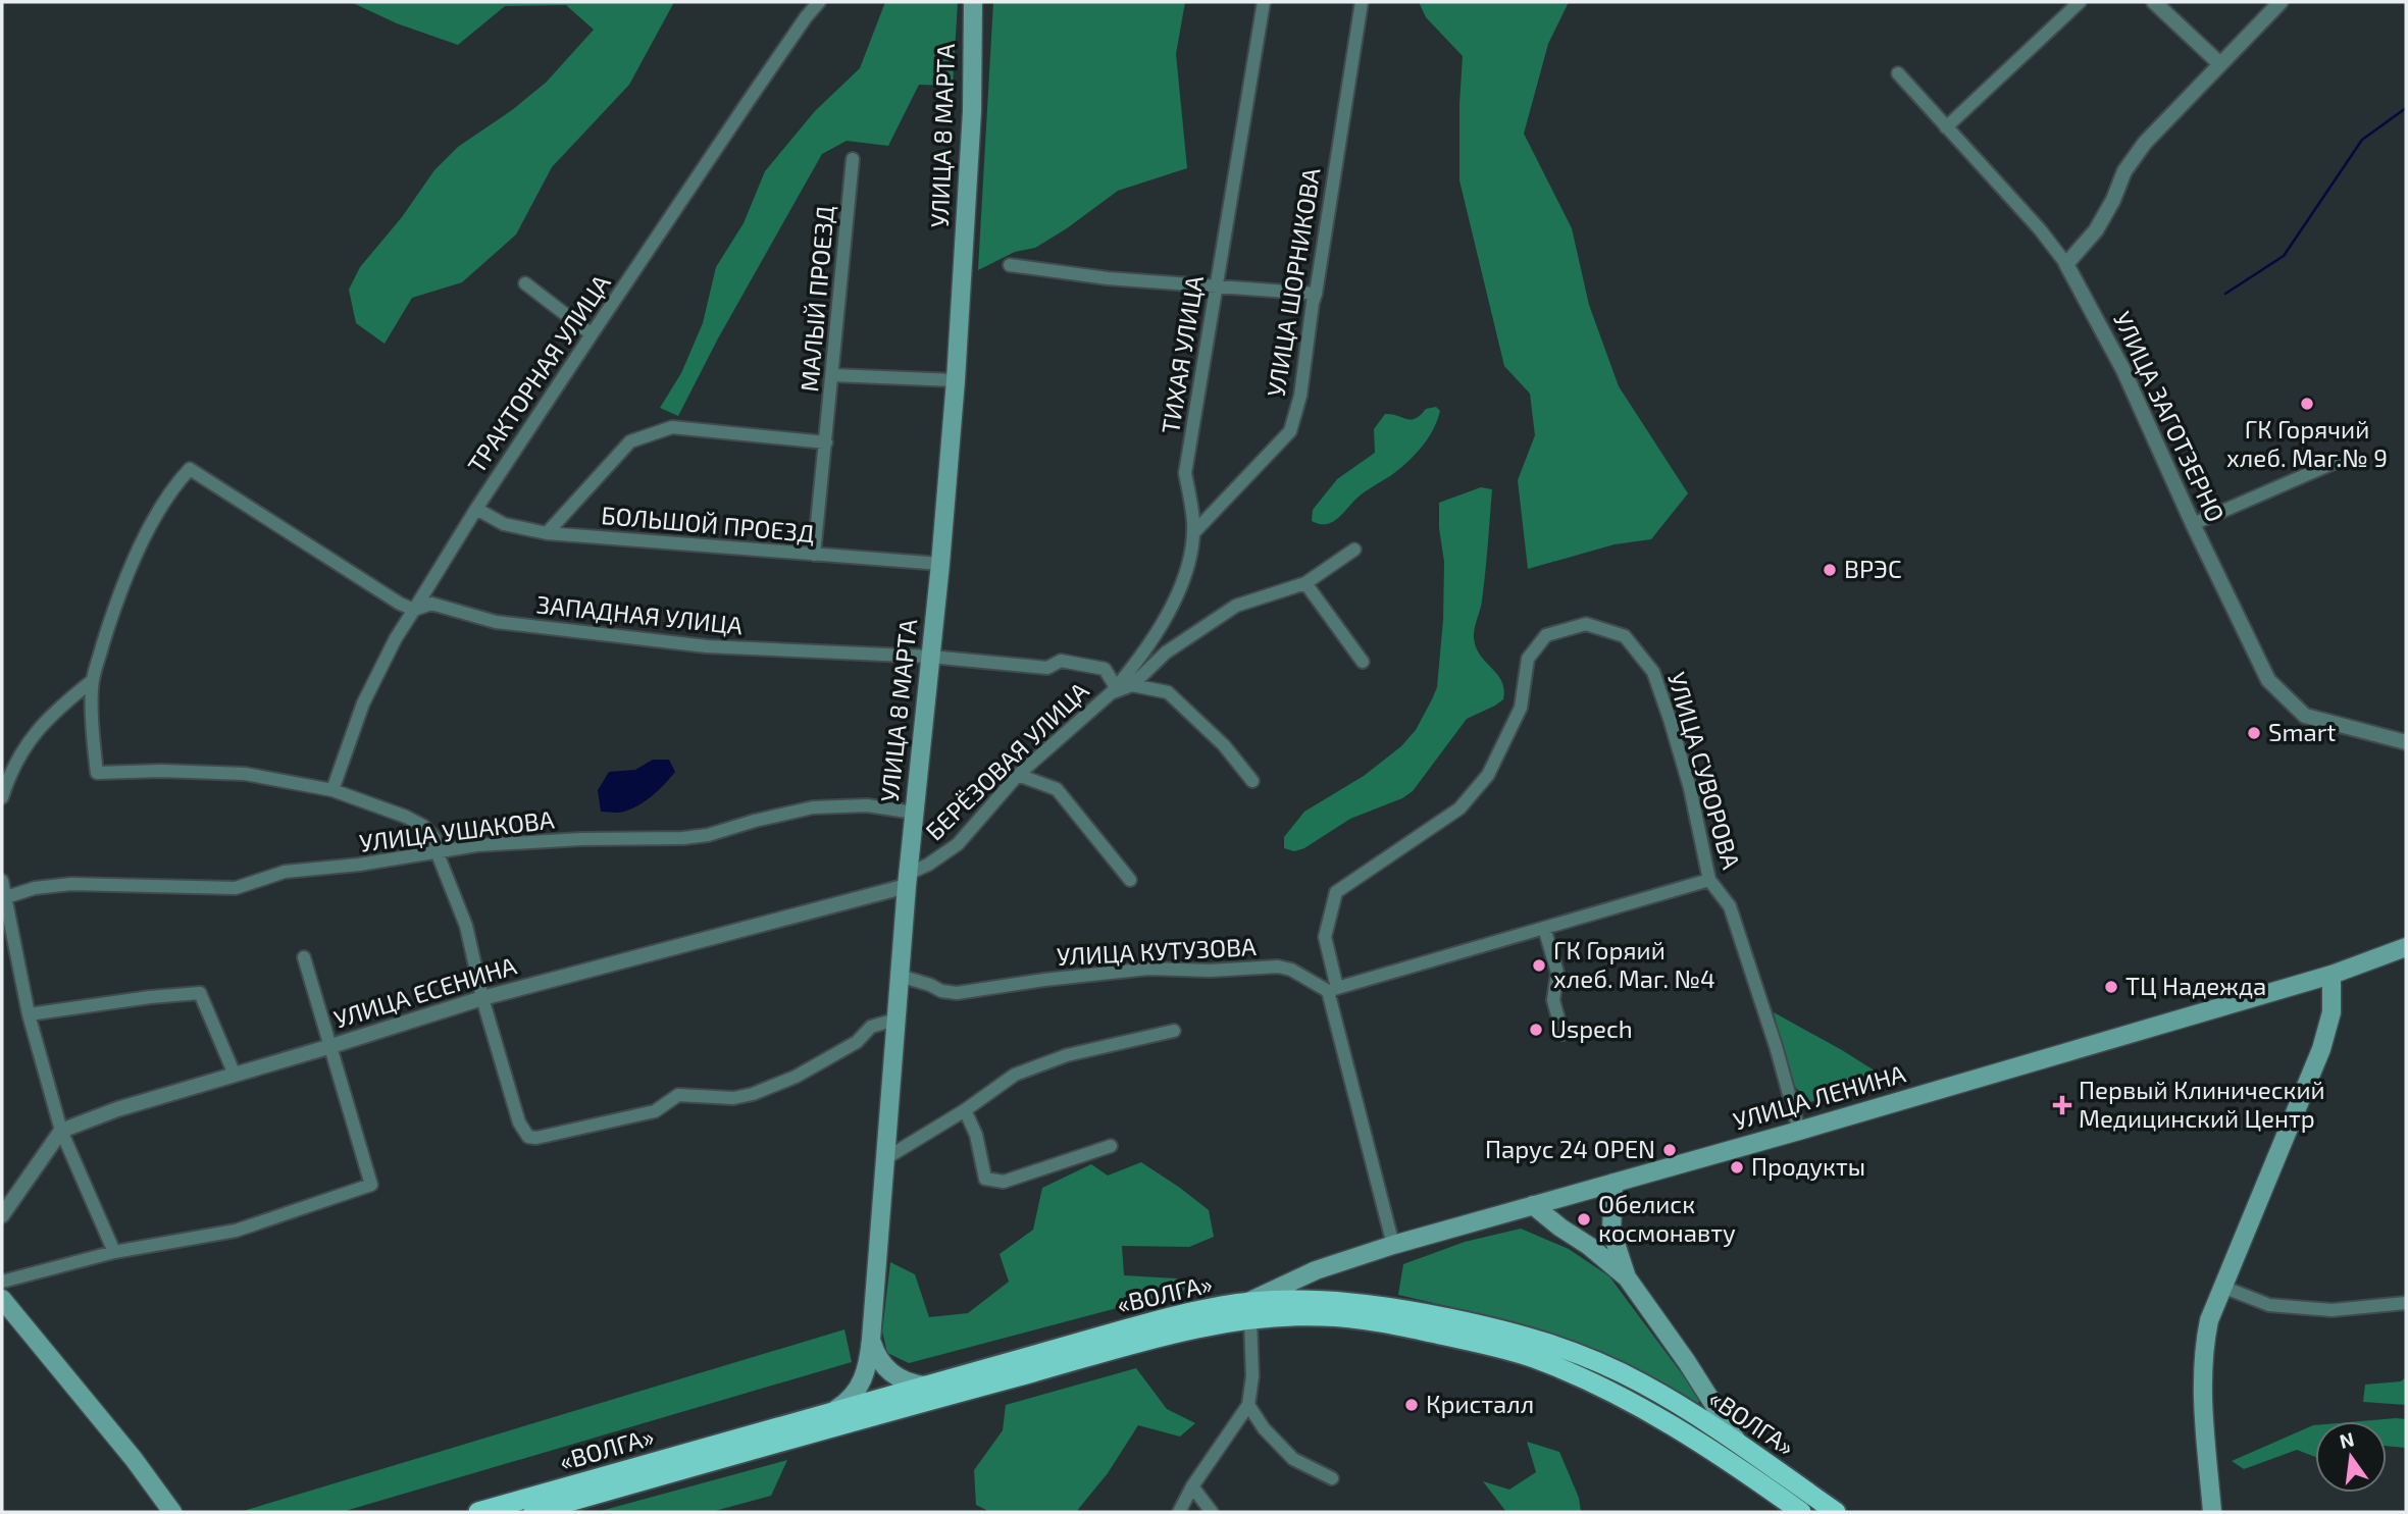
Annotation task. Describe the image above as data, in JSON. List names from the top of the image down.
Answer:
{
  "streets": {
    "highway": ["«ВОЛГА»"],
    "main road": ["УЛИЦА 8 МАРТА", "УЛИЦА ЛЕНИНА"],
    "street": [
      "УЛИЦА ШОРНИКОВА",
      "МАЛЫЙ ПРОЕЗД",
      "ТИХАЯ УЛИЦА",
      "ТРАКТОРНАЯ УЛИЦА",
      "УЛИЦА ЗАГОТЗЕРНО",
      "БОЛЬШОЙ ПРОЕЗД",
      "ЗАПАДНАЯ УЛИЦА",
      "БЕРЁЗОВАЯ УЛИЦА",
      "УЛИЦА СУВОРОВА",
      "УЛИЦА УШАКОВА",
      "УЛИЦА КУТУЗОВА",
      "УЛИЦА ЕСЕНИНА"
    ]
  },
  "crossings": [
    ["УЛИЦА 8 МАРТА", "БОЛЬШОЙ ПРОЕЗД"],
    ["УЛИЦА 8 МАРТА", "ЗАПАДНАЯ УЛИЦА"],
    ["УЛИЦА 8 МАРТА", "БЕРЁЗОВАЯ УЛИЦА"],
    ["УЛИЦА 8 МАРТА", "УЛИЦА УШАКОВА"],
    ["УЛИЦА 8 МАРТА", "УЛИЦА КУТУЗОВА"],
    ["УЛИЦА 8 МАРТА", "УЛИЦА ЕСЕНИНА"],
    ["УЛИЦА 8 МАРТА", "«ВОЛГА»"],
    ["УЛИЦА ШОРНИКОВА", "ТИХАЯ УЛИЦА"],
    ["МАЛЫЙ ПРОЕЗД", "БОЛЬШОЙ ПРОЕЗД"],
    ["ТИХАЯ УЛИЦА", "ЗАПАДНАЯ УЛИЦА"],
    ["ТИХАЯ УЛИЦА", "БЕРЁЗОВАЯ УЛИЦА"],
    ["ТРАКТОРНАЯ УЛИЦА", "БОЛЬШОЙ ПРОЕЗД"],
    ["ТРАКТОРНАЯ УЛИЦА", "ЗАПАДНАЯ УЛИЦА"],
    ["ЗАПАДНАЯ УЛИЦА", "БЕРЁЗОВАЯ УЛИЦА"],
    ["БЕРЁЗОВАЯ УЛИЦА", "УЛИЦА ЕСЕНИНА"],
    ["УЛИЦА СУВОРОВА", "УЛИЦА КУТУЗОВА"],
    ["УЛИЦА СУВОРОВА", "УЛИЦА ЛЕНИНА"],
    ["УЛИЦА ЛЕНИНА", "«ВОЛГА»"]
  ],
  "places": {
    "other": [
      "ГК Горячий хлеб. Маг.№ 9",
      "ВРЭС",
      "Smart",
      "ГК Горяий хлеб. Маг. №4",
      "ТЦ Надежда",
      "Uspech",
      "Парус 24 OPEN",
      "Продукты",
      "Обелиск космонавту",
      "Кристалл"
    ],
    "health": ["Первый Клинический Медицинский Центр"]
  },
  "north": "top"
}
